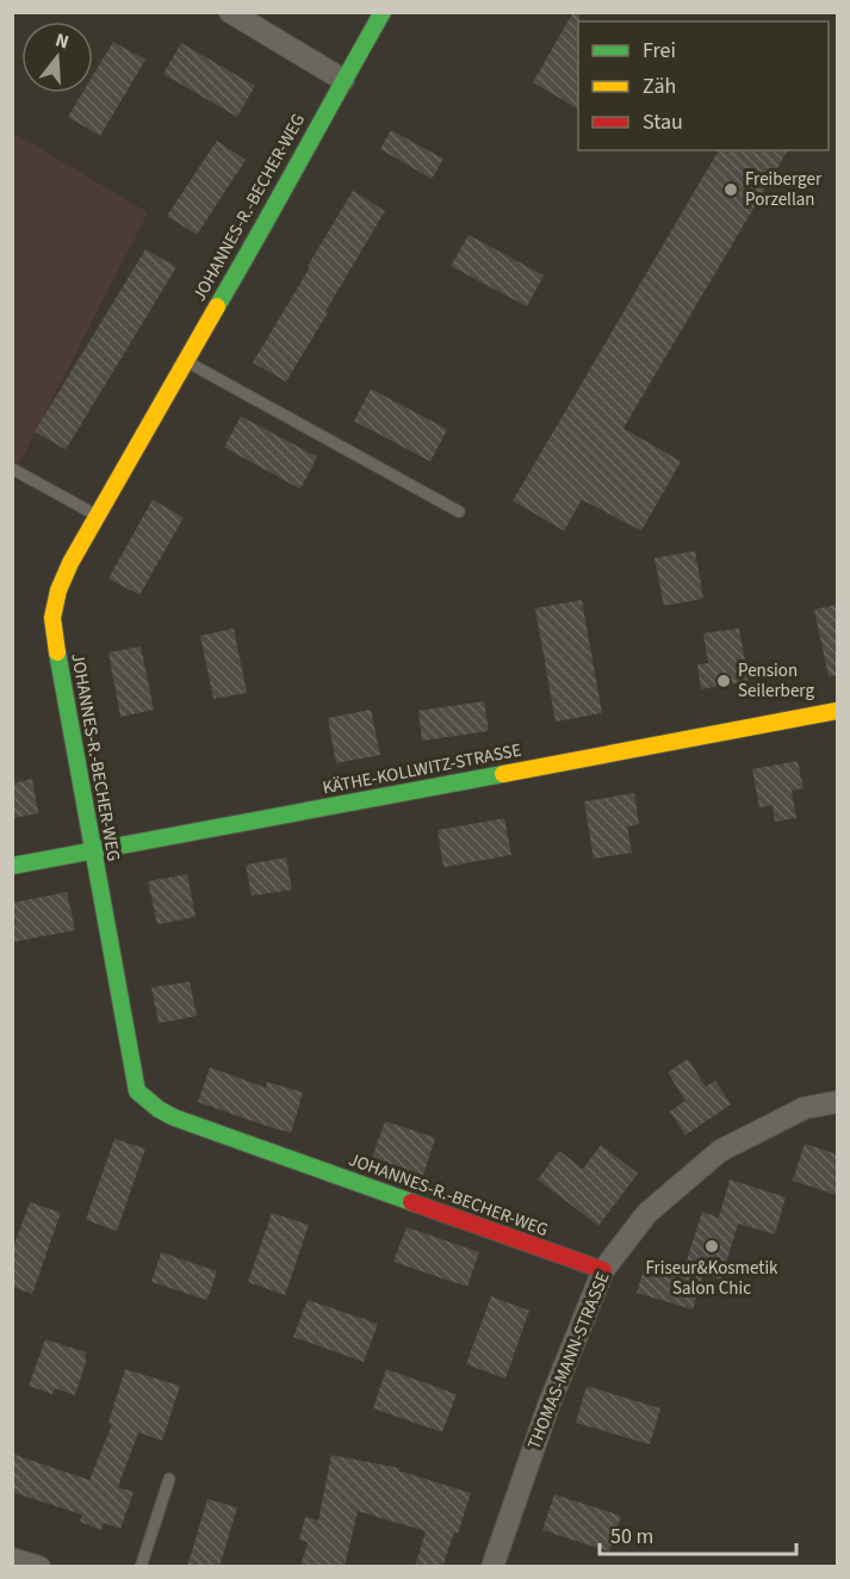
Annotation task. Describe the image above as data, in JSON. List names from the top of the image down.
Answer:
{
  "streets": {
    "street": ["JOHANNES-R.-BECHER-WEG", "KÄTHE-KOLLWITZ-STRASSE", "THOMAS-MANN-STRASSE"]
  },
  "crossings": [
    ["JOHANNES-R.-BECHER-WEG", "KÄTHE-KOLLWITZ-STRASSE"],
    ["JOHANNES-R.-BECHER-WEG", "THOMAS-MANN-STRASSE"]
  ],
  "places": ["Freiberger Porzellan", "Pension Seilerberg", "Friseur&Kosmetik Salon Chic"],
  "legend": ["Frei", "Zäh", "Stau"],
  "scale_bar": "50 m",
  "north": "top"
}
